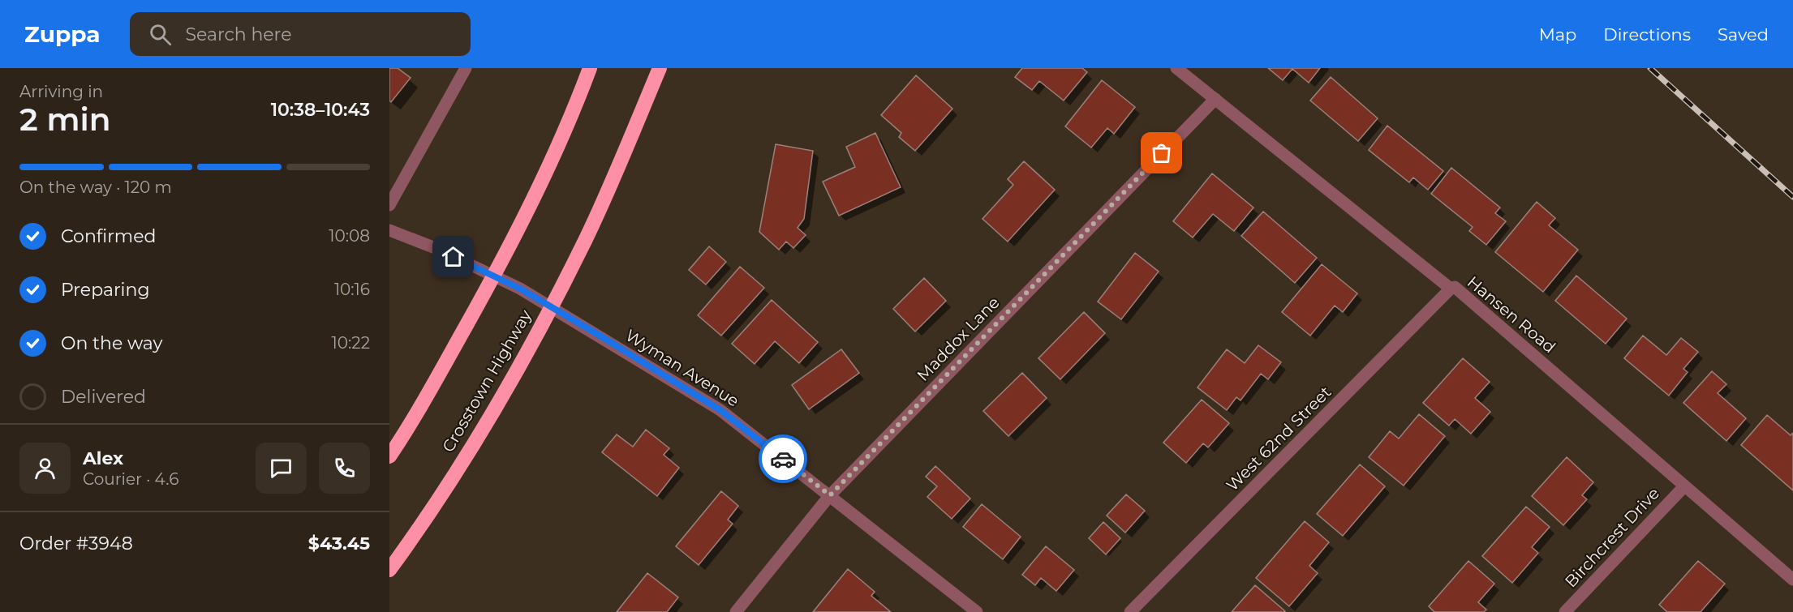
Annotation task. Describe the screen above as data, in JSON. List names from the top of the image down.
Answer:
{
  "streets": {
    "highway": ["Crosstown Highway"],
    "street": [
      "Hansen Road",
      "Maddox Lane",
      "Wyman Avenue",
      "West 62nd Street",
      "Birchcrest Drive"
    ]
  },
  "crossings": [
    ["Hansen Road", "Maddox Lane"],
    ["Hansen Road", "West 62nd Street"],
    ["Hansen Road", "Birchcrest Drive"],
    ["Maddox Lane", "Wyman Avenue"]
  ],
  "page": {
    "header": "Zuppa",
    "search": "Search here",
    "nav": ["Map", "Directions", "Saved"],
    "heading": ["2 min", "Arriving in", "10:38–10:43"],
    "panel": [
      "Alex",
      "Courier · 4.6",
      "Order #3948",
      "$43.45"
    ],
    "bar": "On the way · 120 m",
    "list": [
      ["Confirmed", "10:08"],
      ["Preparing", "10:16"],
      ["On the way", "10:22"],
      "Delivered"
    ]
  }
}
